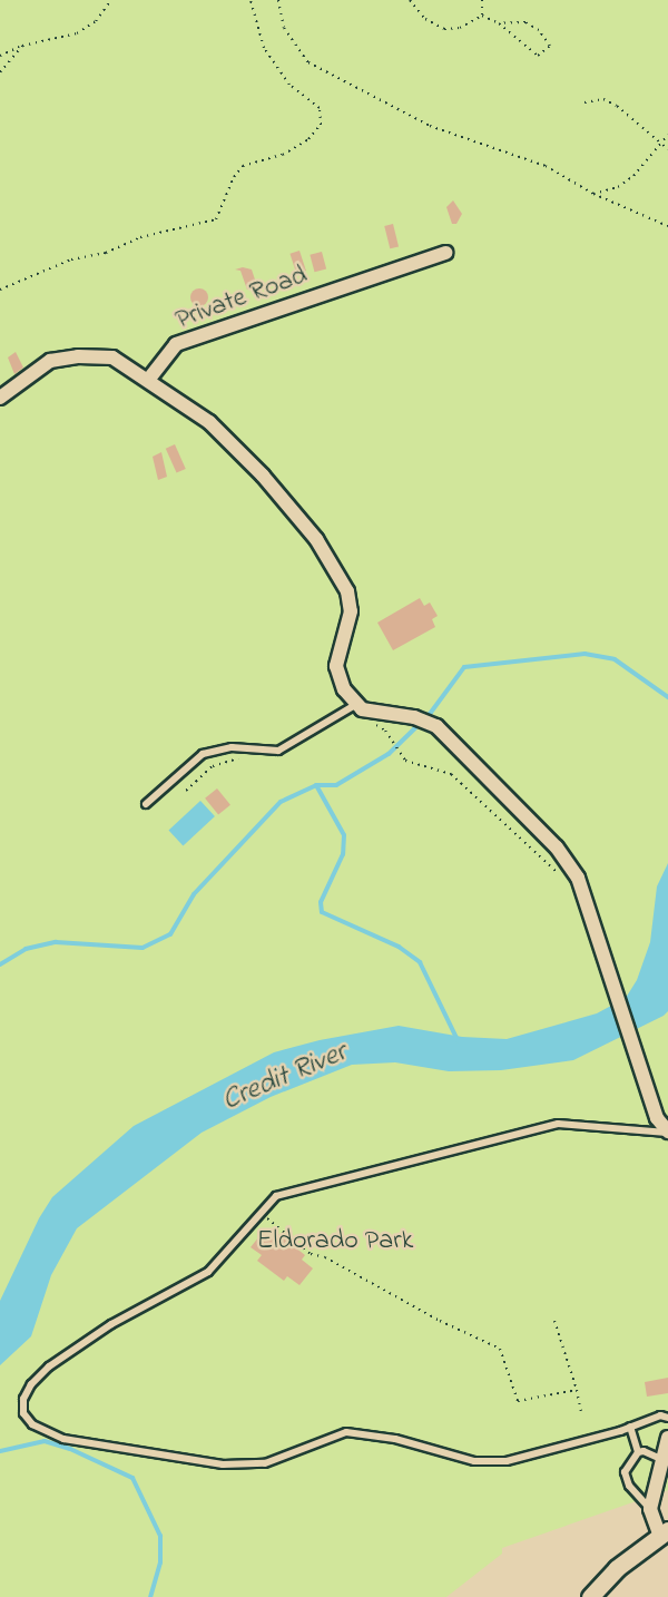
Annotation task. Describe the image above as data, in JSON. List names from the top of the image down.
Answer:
{
  "streets": {
    "street": ["Private Road"]
  },
  "water": ["Credit River"],
  "parks": ["Eldorado Park"]
}
